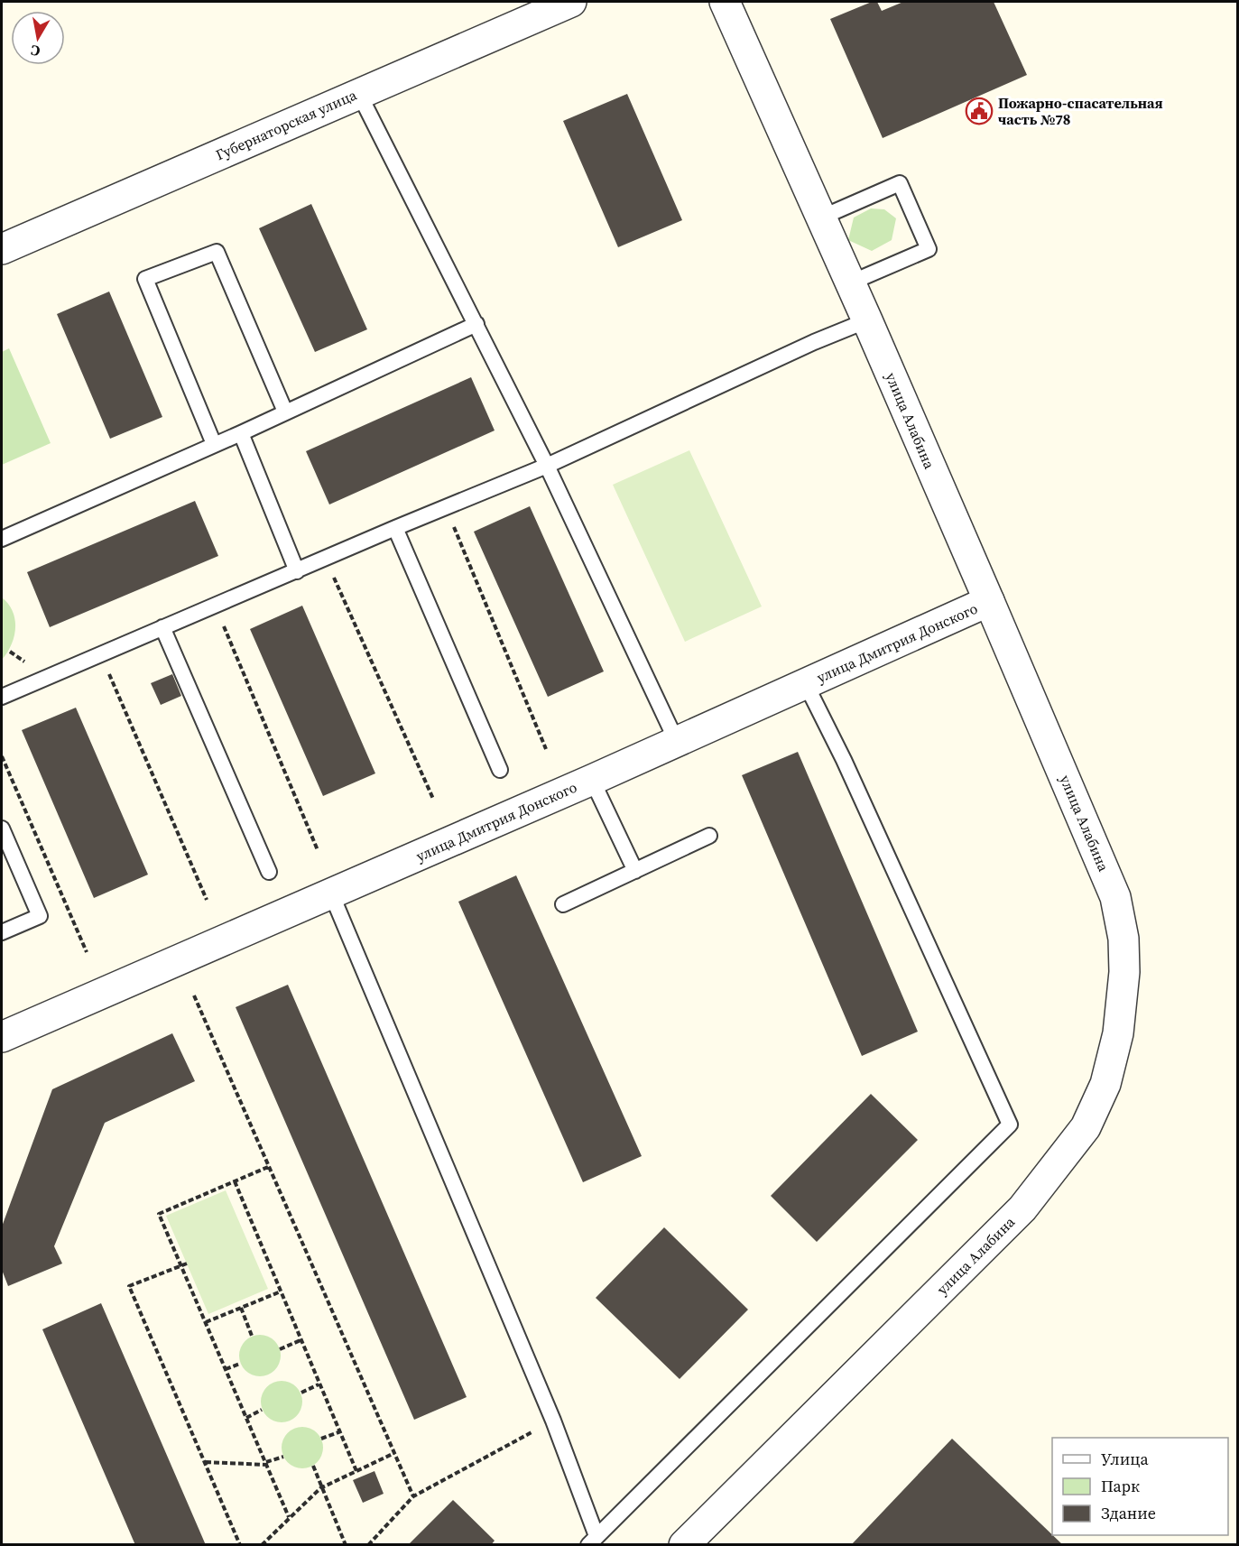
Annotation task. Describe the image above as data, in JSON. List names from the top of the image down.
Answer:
{
  "streets": {
    "street": ["Губернаторская улица", "улица Алабина", "улица Дмитрия Донского"]
  },
  "crossings": [
    ["улица Алабина", "улица Дмитрия Донского"]
  ],
  "places": {
    "public building": ["Пожарно-спасательная часть №78"]
  },
  "legend": ["Улица", "Парк", "Здание"],
  "north": "bottom"
}
